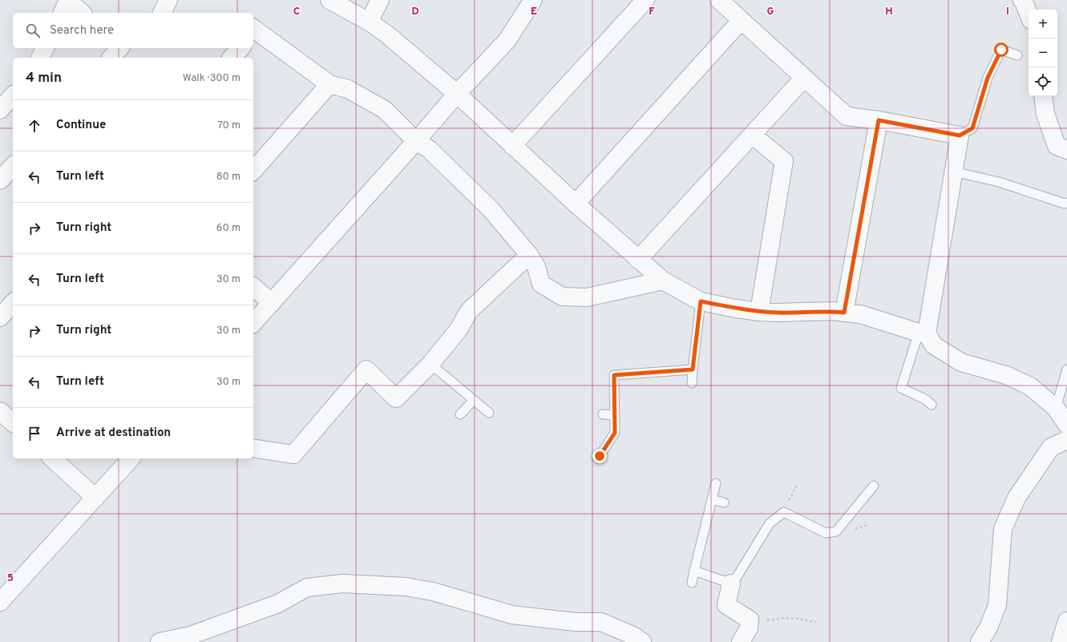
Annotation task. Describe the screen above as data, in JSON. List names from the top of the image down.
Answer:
{
  "page": {
    "map_buttons": ["+", "−"],
    "search": "Search here",
    "heading": ["4 min", "Walk · 300 m"],
    "list": [
      ["Continue", "70 m"],
      ["Turn left", "80 m"],
      ["Turn right", "60 m"],
      ["Turn left", "30 m"],
      ["Turn right", "30 m"],
      ["Turn left", "30 m"],
      "Arrive at destination"
    ]
  },
  "grid": {
    "columns": [
      "C",
      "D",
      "E",
      "F",
      "G",
      "H",
      "I"
    ],
    "rows": ["5"]
  }
}
